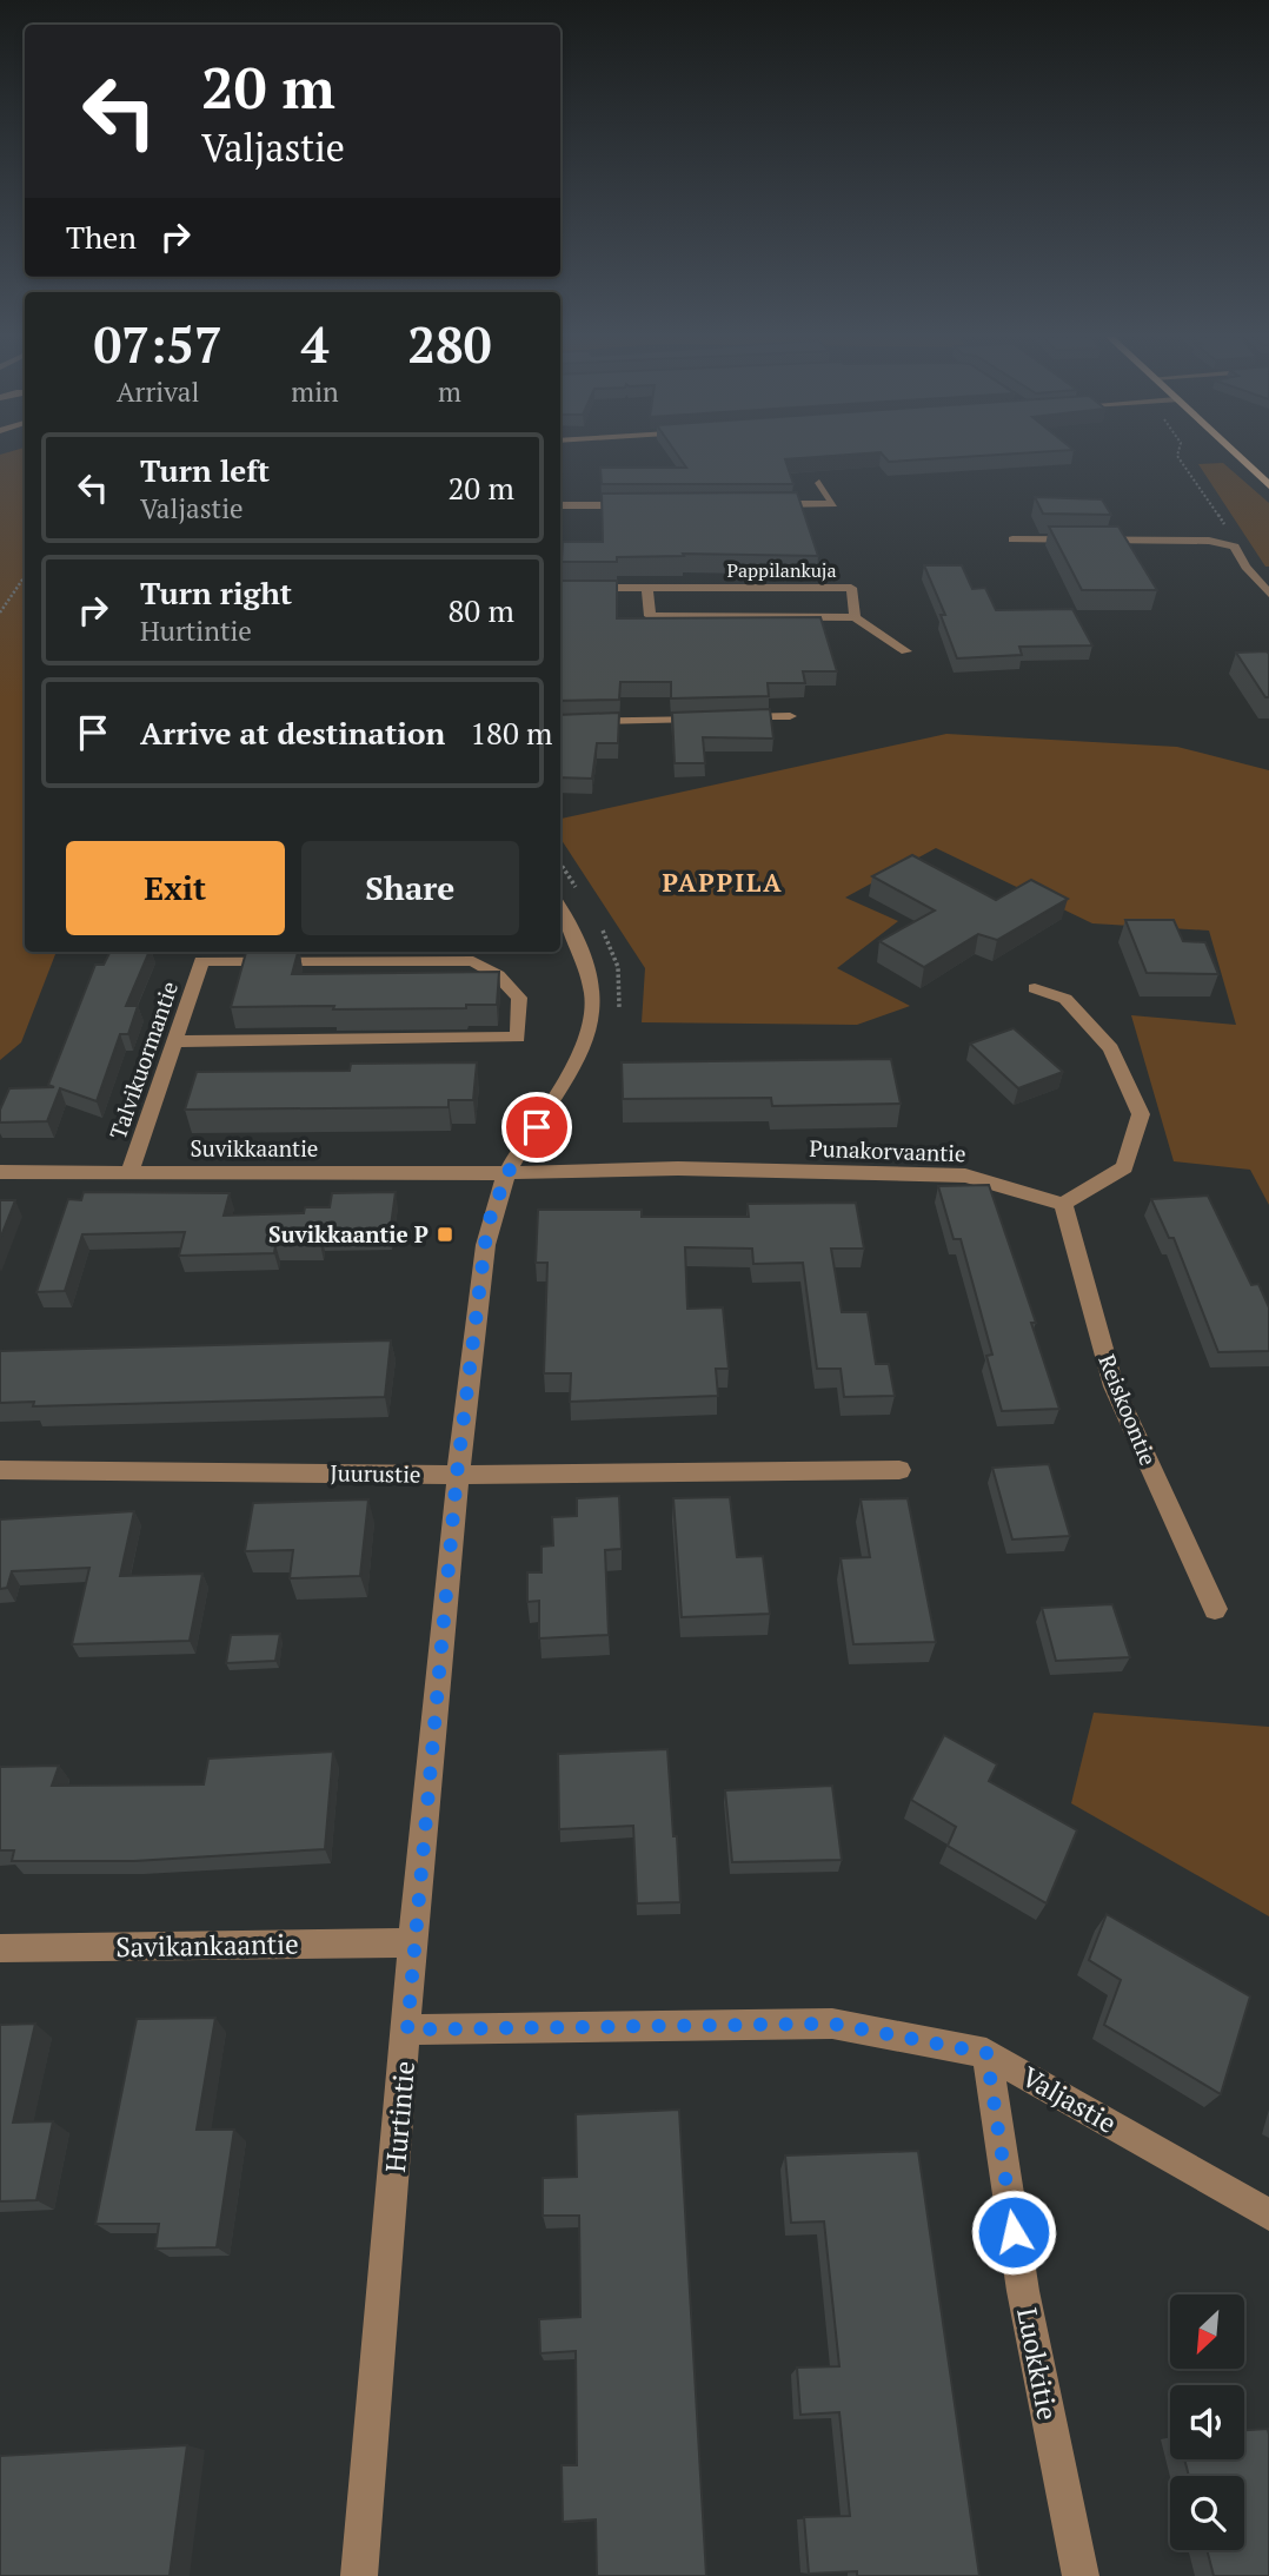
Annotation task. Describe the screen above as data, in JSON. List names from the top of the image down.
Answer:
{
  "streets": {
    "street": [
      "Pappilankuja",
      "Talvikuormantie",
      "Suvikkaantie",
      "Punakorvaantie",
      "Reiskoontie",
      "Juurustie",
      "Savikankaantie",
      "Valjastie",
      "Hurtintie",
      "Luokkitie"
    ]
  },
  "crossings": [
    ["Talvikuormantie", "Suvikkaantie"],
    ["Suvikkaantie", "Punakorvaantie"],
    ["Suvikkaantie", "Hurtintie"],
    ["Punakorvaantie", "Reiskoontie"],
    ["Punakorvaantie", "Hurtintie"],
    ["Juurustie", "Hurtintie"],
    ["Savikankaantie", "Hurtintie"],
    ["Valjastie", "Hurtintie"],
    ["Valjastie", "Luokkitie"]
  ],
  "districts": ["PAPPILA"],
  "places": {
    "transit": ["Suvikkaantie P"]
  },
  "north": "bottom left",
  "page": {
    "turn": ["20 m", "Valjastie"],
    "then": "Then",
    "eta": [
      "07:57",
      "Arrival",
      "4",
      "min",
      "280",
      "m"
    ],
    "list": [
      {
        "name": "Turn left",
        "note": "Valjastie",
        "value": "20 m"
      },
      {
        "name": "Turn right",
        "note": "Hurtintie",
        "value": "80 m"
      },
      {
        "name": "Arrive at destination",
        "value": "180 m"
      }
    ],
    "buttons": ["Exit", "Share"]
  }
}
